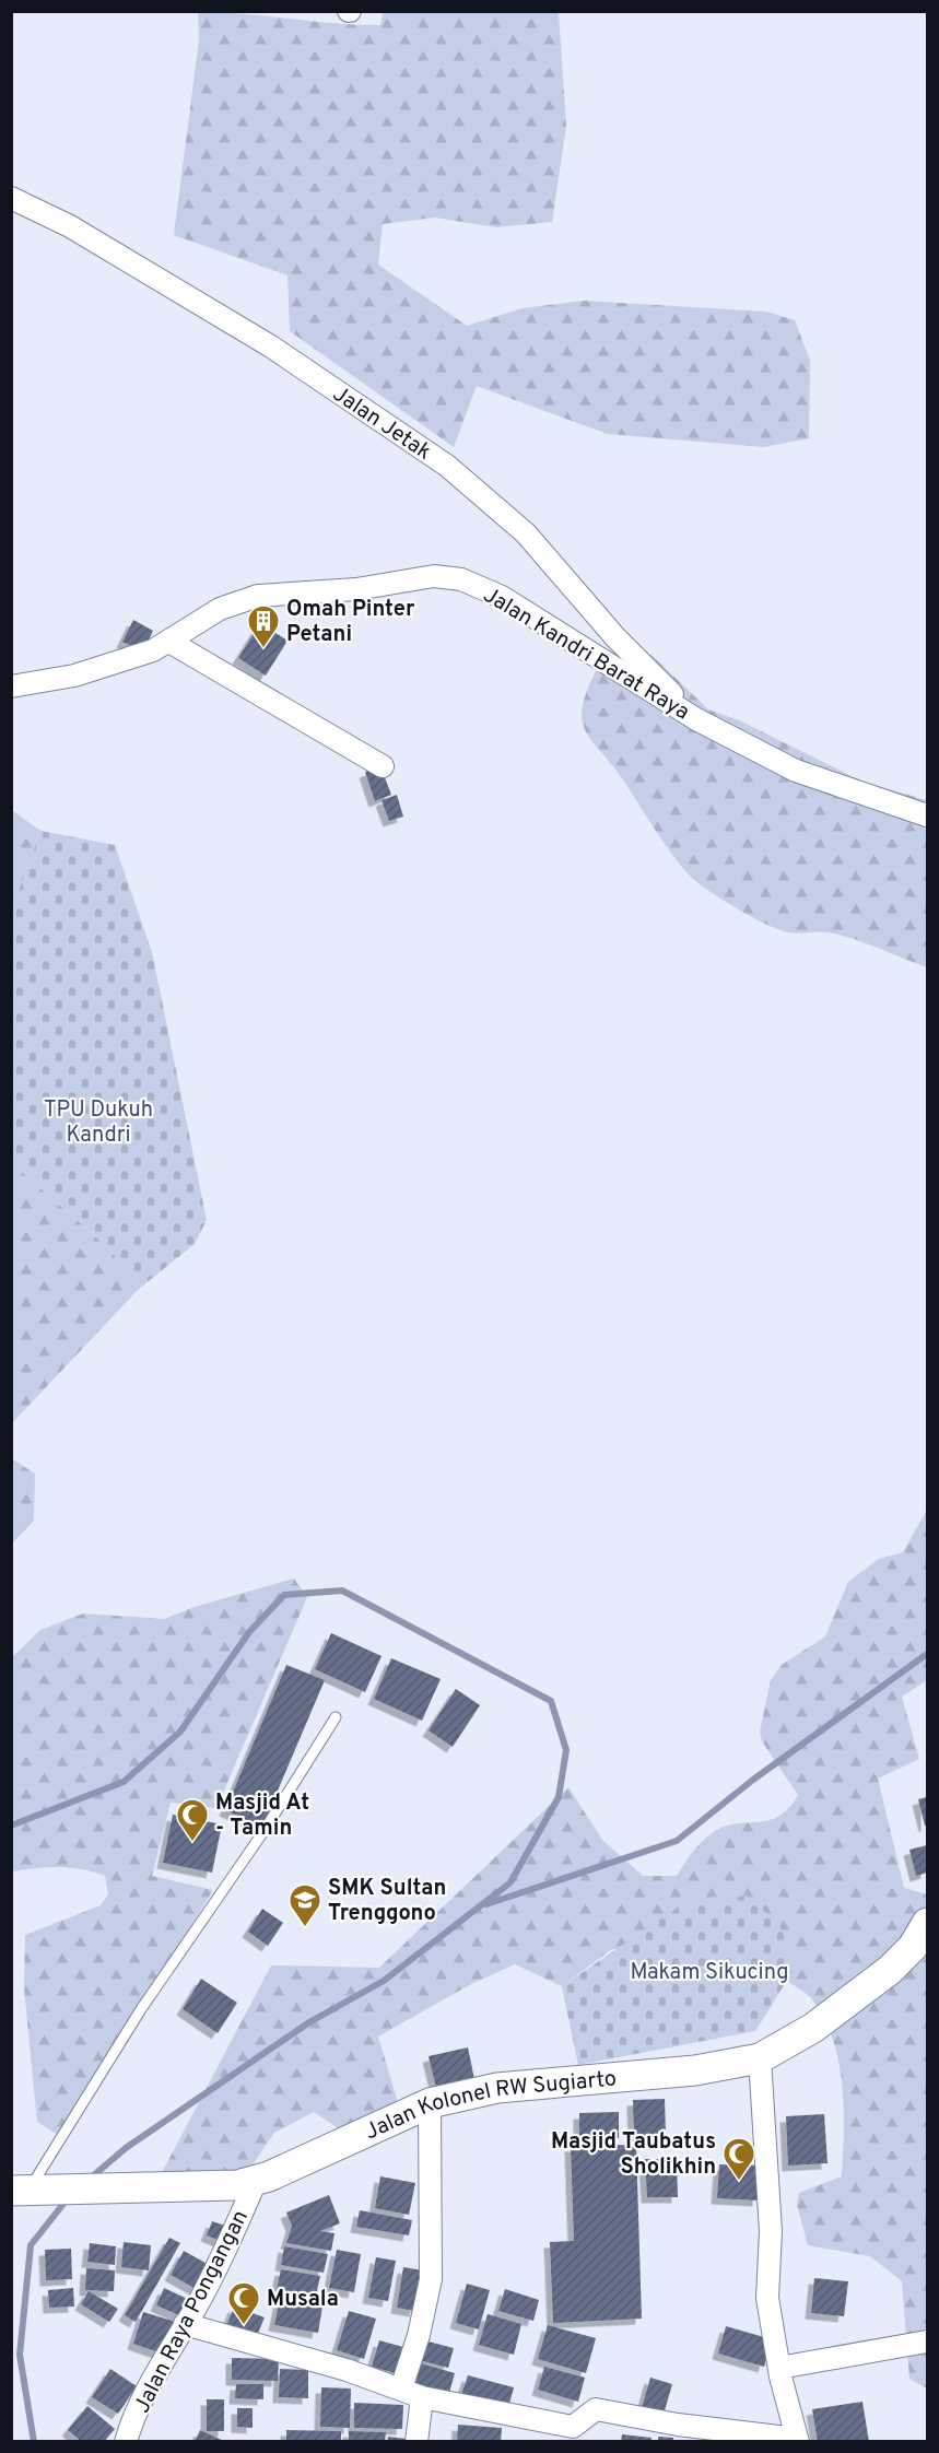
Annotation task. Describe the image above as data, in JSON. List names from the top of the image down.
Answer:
{
  "streets": {
    "main road": ["Jalan Kolonel RW Sugiarto"],
    "street": ["Jalan Jetak", "Jalan Kandri Barat Raya", "Jalan Raya Pongangan"]
  },
  "crossings": [
    ["Jalan Jetak", "Jalan Kandri Barat Raya"],
    ["Jalan Kolonel RW Sugiarto", "Jalan Raya Pongangan"]
  ],
  "parks": ["TPU Dukuh Kandri", "Makam Sikucing"],
  "places": {
    "building": ["Omah Pinter Petani"],
    "mosque": ["Masjid At - Tamin", "Masjid Taubatus Sholikhin", "Musala"],
    "school or university": ["SMK Sultan Trenggono"]
  }
}
